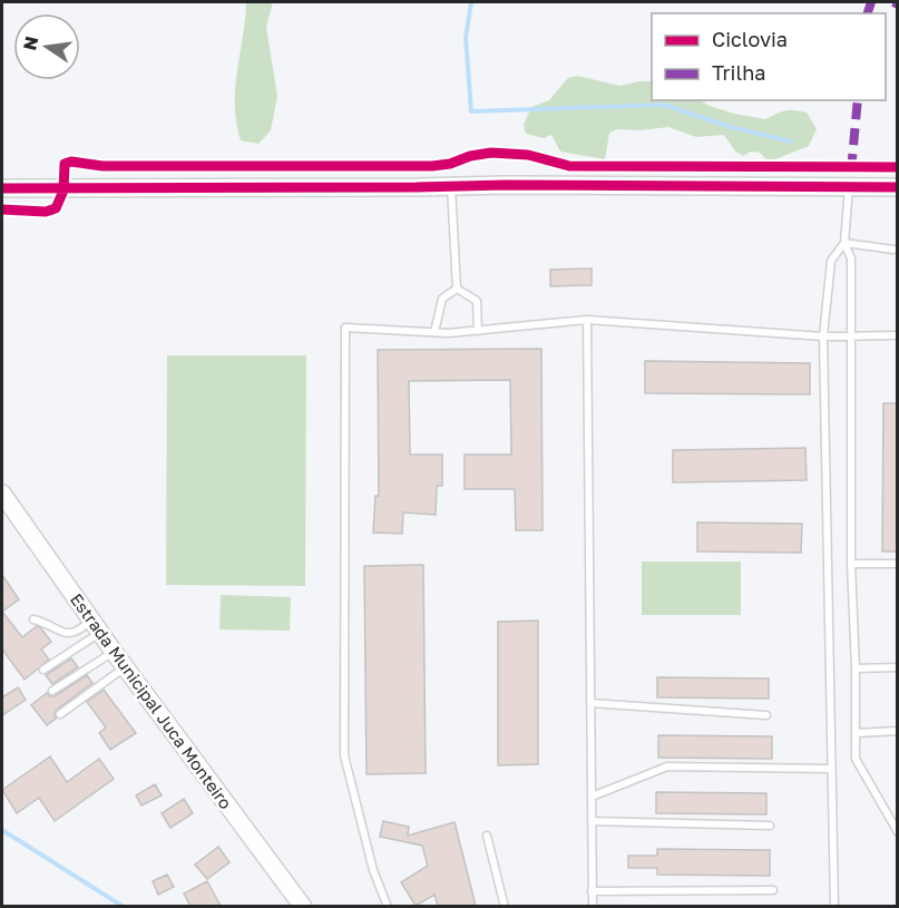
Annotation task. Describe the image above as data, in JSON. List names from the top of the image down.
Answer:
{
  "streets": {
    "street": ["Estrada Municipal Juca Monteiro"]
  },
  "legend": ["Ciclovia", "Trilha"],
  "north": "left"
}
